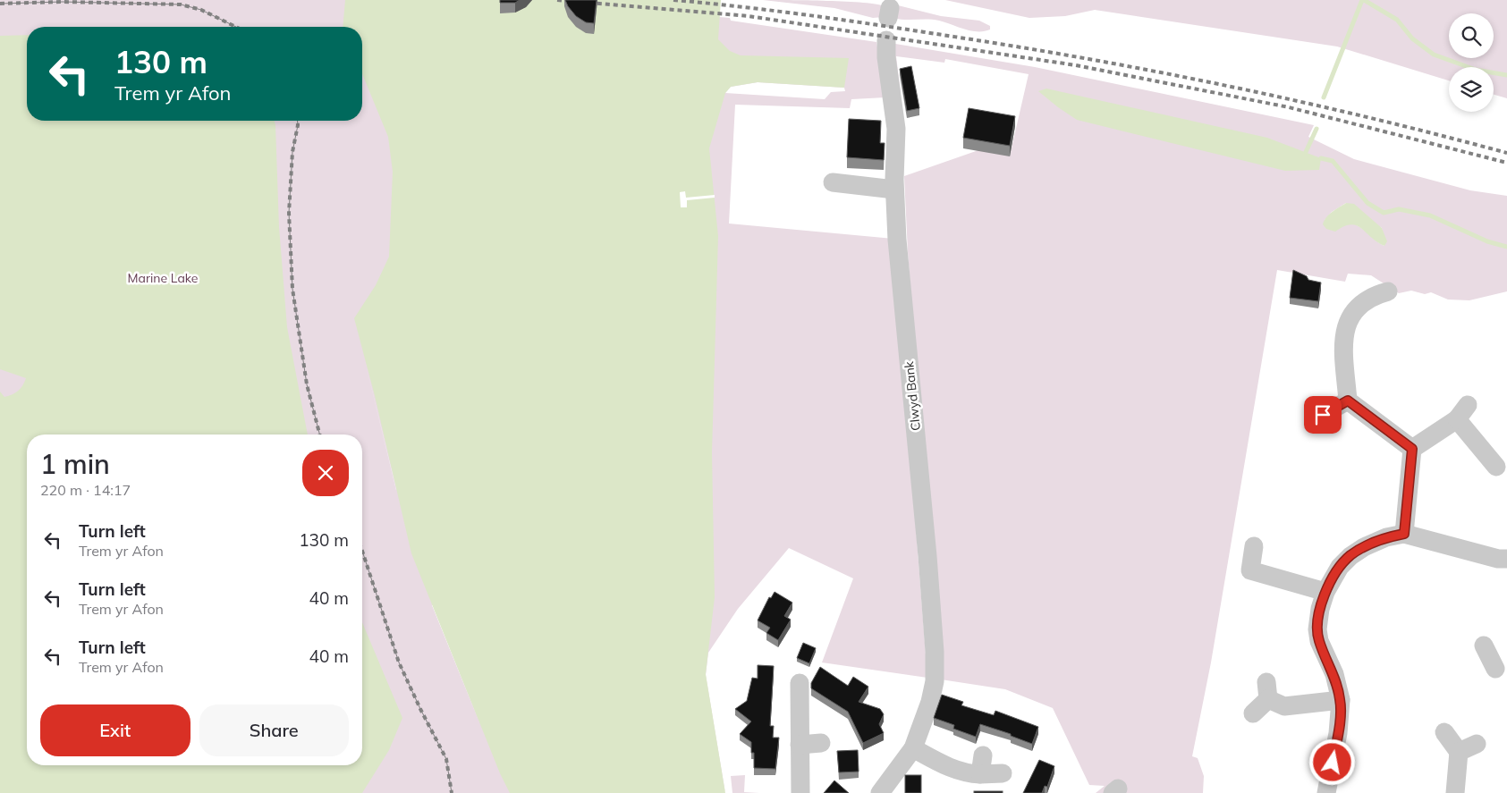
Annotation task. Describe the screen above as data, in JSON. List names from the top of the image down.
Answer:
{
  "streets": {
    "street": ["Clwyd Bank"]
  },
  "parks": ["Marine Lake"],
  "page": {
    "turn": ["130 m", "Trem yr Afon"],
    "heading": ["1 min", "220 m · 14:17"],
    "list": [
      {
        "name": "Turn left",
        "note": "Trem yr Afon",
        "value": "130 m"
      },
      {
        "name": "Turn left",
        "note": "Trem yr Afon",
        "value": "40 m"
      },
      {
        "name": "Turn left",
        "note": "Trem yr Afon",
        "value": "40 m"
      }
    ],
    "buttons": ["Exit", "Share"]
  }
}
